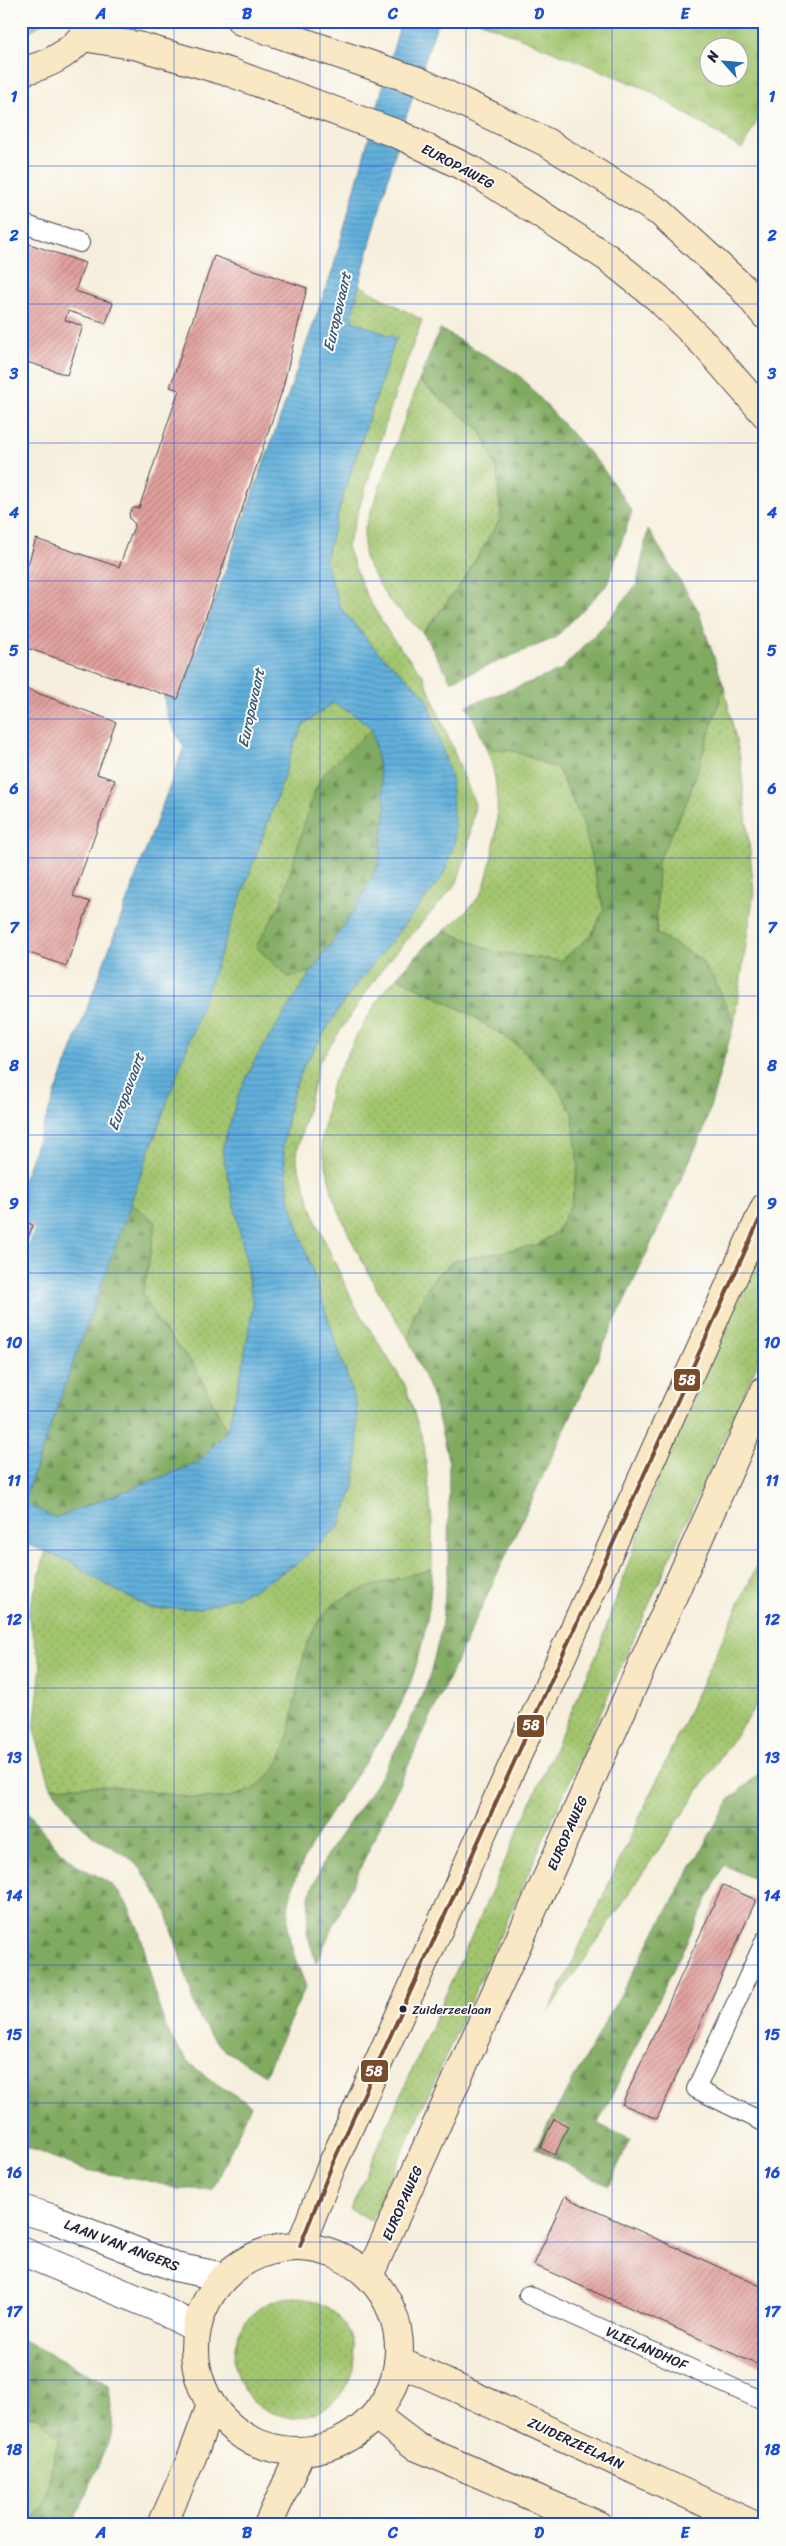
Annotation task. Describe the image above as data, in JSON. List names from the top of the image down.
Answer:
{
  "streets": {
    "main road": ["EUROPAWEG", "ZUIDERZEELAAN"],
    "street": ["LAAN VAN ANGERS"],
    "lane": ["VLIELANDHOF"]
  },
  "water": ["Europavaart"],
  "places": ["Zuiderzeelaan"],
  "lines": ["transit line 58"],
  "north": "top left",
  "grid": {
    "columns": [
      "A",
      "B",
      "C",
      "D",
      "E"
    ],
    "rows": [
      "1",
      "2",
      "3",
      "4",
      "5",
      "6",
      "7",
      "8",
      "9",
      "10",
      "11",
      "12",
      "13",
      "14",
      "15",
      "16",
      "17",
      "18"
    ]
  }
}
